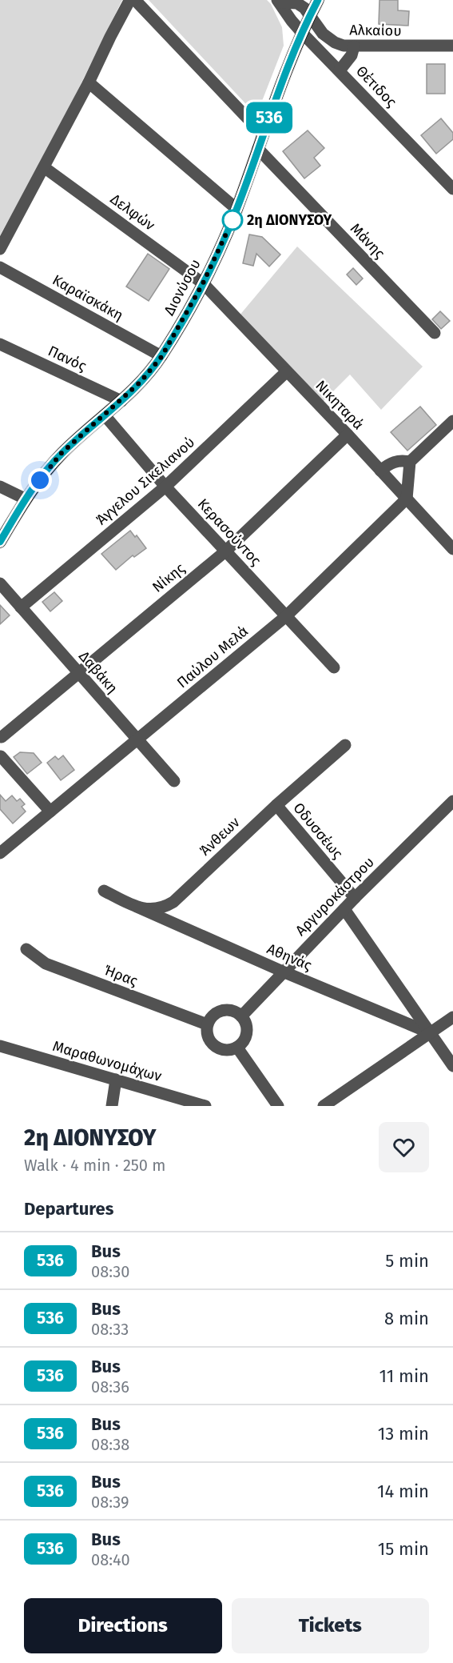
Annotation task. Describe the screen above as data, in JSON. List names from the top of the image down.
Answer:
{
  "streets": {
    "main road": ["Διονύσου"],
    "street": [
      "Αλκαίου",
      "Θέτιδος",
      "Δελφών",
      "Μάνης",
      "Καραϊσκάκη",
      "Πανός",
      "Νικηταρά",
      "Άγγελου Σικελιανού",
      "Κερασούντος",
      "Νίκης",
      "Παύλου Μελά",
      "Δαβάκη",
      "Οδυσσέως",
      "Άνθεων",
      "Αργυροκάστρου",
      "Αθηνάς",
      "Ήρας",
      "Μαραθωνομάχων"
    ]
  },
  "crossings": [
    ["Αλκαίου", "Θέτιδος"],
    ["Αλκαίου", "Διονύσου"],
    ["Θέτιδος", "Διονύσου"],
    ["Δελφών", "Διονύσου"],
    ["Δελφών", "Νικηταρά"],
    ["Μάνης", "Διονύσου"],
    ["Διονύσου", "Καραϊσκάκη"],
    ["Διονύσου", "Πανός"],
    ["Διονύσου", "Νικηταρά"],
    ["Διονύσου", "Κερασούντος"],
    ["Νικηταρά", "Άγγελου Σικελιανού"],
    ["Νικηταρά", "Νίκης"],
    ["Νικηταρά", "Παύλου Μελά"],
    ["Άγγελου Σικελιανού", "Κερασούντος"],
    ["Άγγελου Σικελιανού", "Δαβάκη"],
    ["Κερασούντος", "Νίκης"],
    ["Κερασούντος", "Παύλου Μελά"],
    ["Νίκης", "Δαβάκη"],
    ["Παύλου Μελά", "Δαβάκη"],
    ["Οδυσσέως", "Άνθεων"],
    ["Οδυσσέως", "Αργυροκάστρου"],
    ["Άνθεων", "Αθηνάς"],
    ["Αργυροκάστρου", "Αθηνάς"],
    ["Αργυροκάστρου", "Ήρας"]
  ],
  "places": ["2η ΔΙΟΝΥΣΟΥ"],
  "lines": ["bus line 536"],
  "page": {
    "on_map": "536",
    "heading": [
      ["2η ΔΙΟΝΥΣΟΥ", "Walk · 4 min · 250 m"],
      "Departures"
    ],
    "list": [
      {
        "mark": "536",
        "name": "Bus",
        "note": "08:30",
        "value": "5 min"
      },
      {
        "mark": "536",
        "name": "Bus",
        "note": "08:33",
        "value": "8 min"
      },
      {
        "mark": "536",
        "name": "Bus",
        "note": "08:36",
        "value": "11 min"
      },
      {
        "mark": "536",
        "name": "Bus",
        "note": "08:38",
        "value": "13 min"
      },
      {
        "mark": "536",
        "name": "Bus",
        "note": "08:39",
        "value": "14 min"
      },
      {
        "mark": "536",
        "name": "Bus",
        "note": "08:40",
        "value": "15 min"
      }
    ],
    "buttons": ["Directions", "Tickets"]
  }
}
